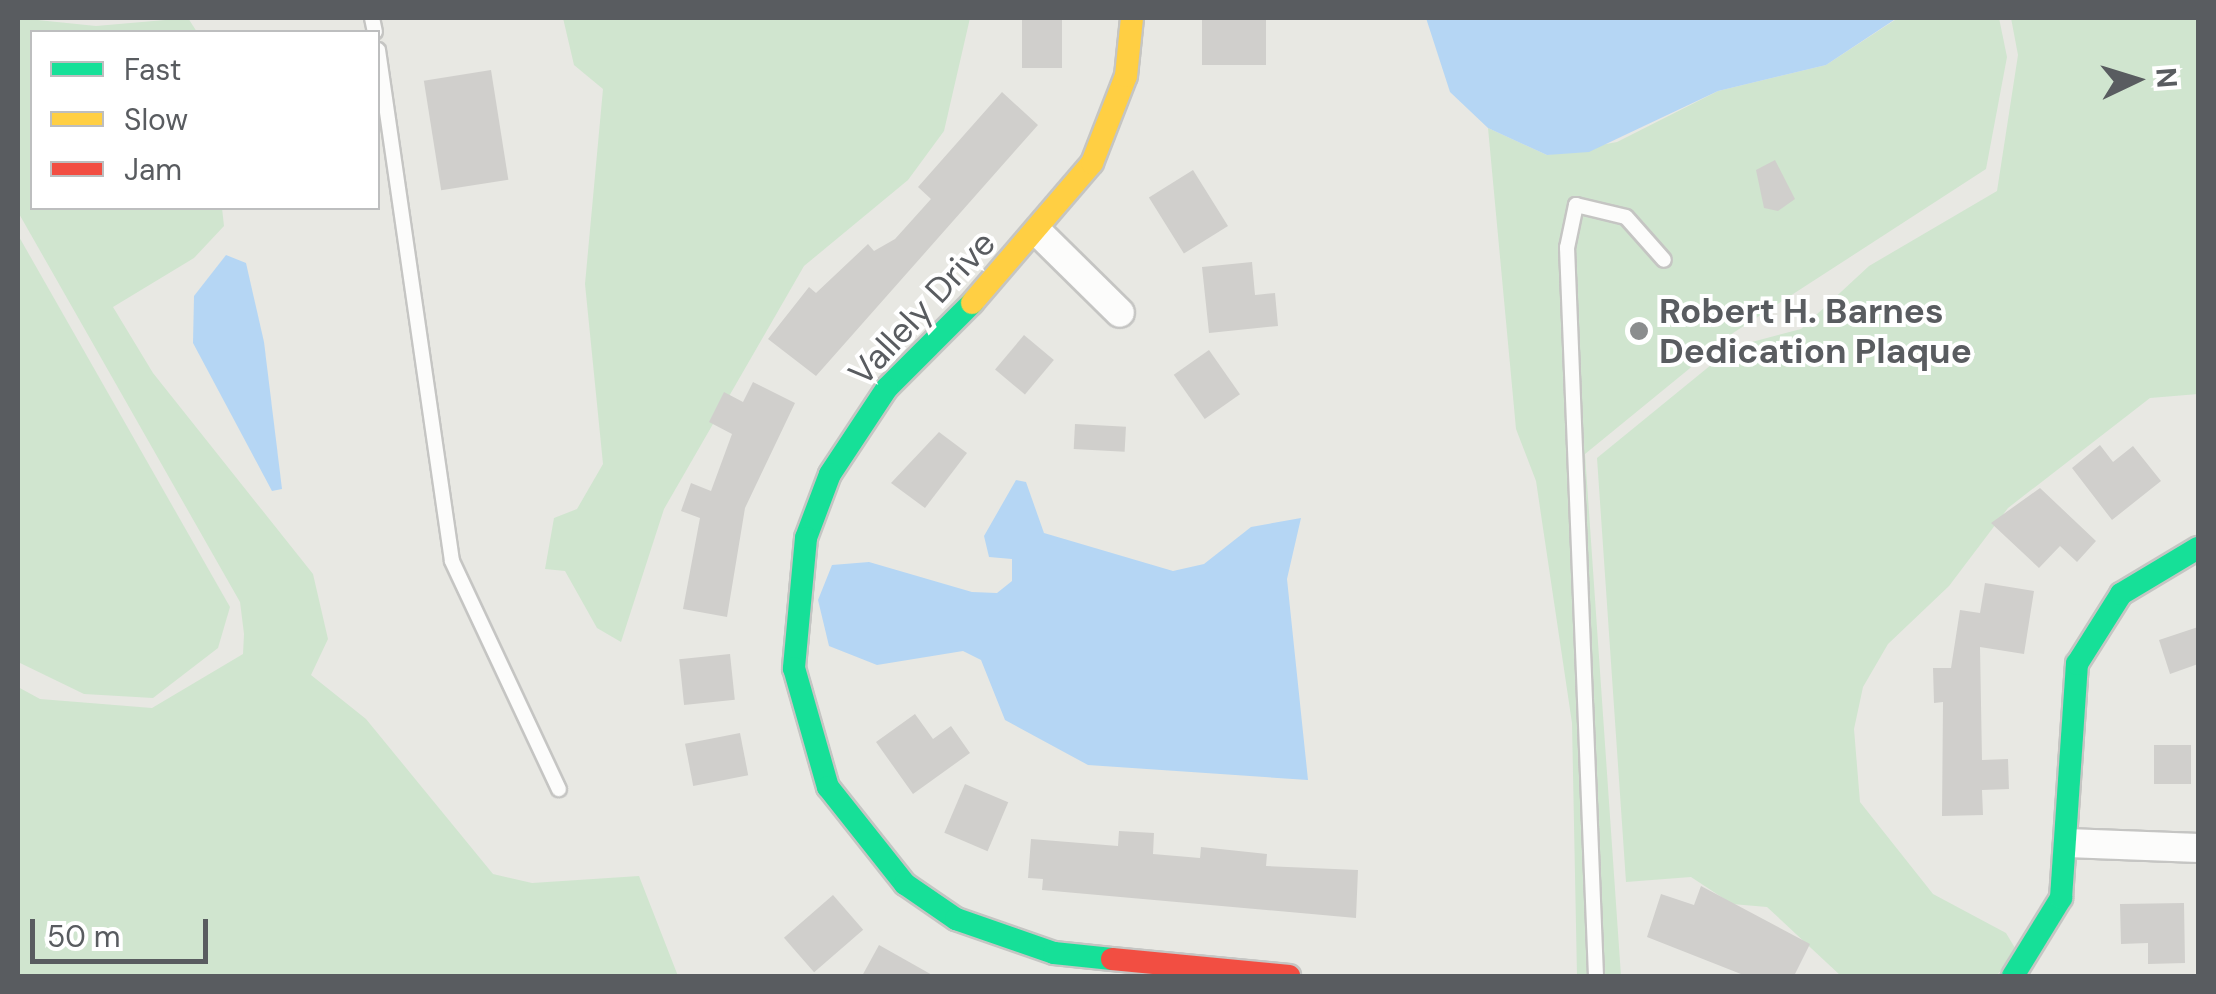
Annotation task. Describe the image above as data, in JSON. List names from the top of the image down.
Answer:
{
  "streets": {
    "street": ["Vallely Drive"]
  },
  "places": ["Robert H. Barnes Dedication Plaque"],
  "legend": ["Fast", "Slow", "Jam"],
  "scale_bar": "50 m",
  "north": "right"
}
